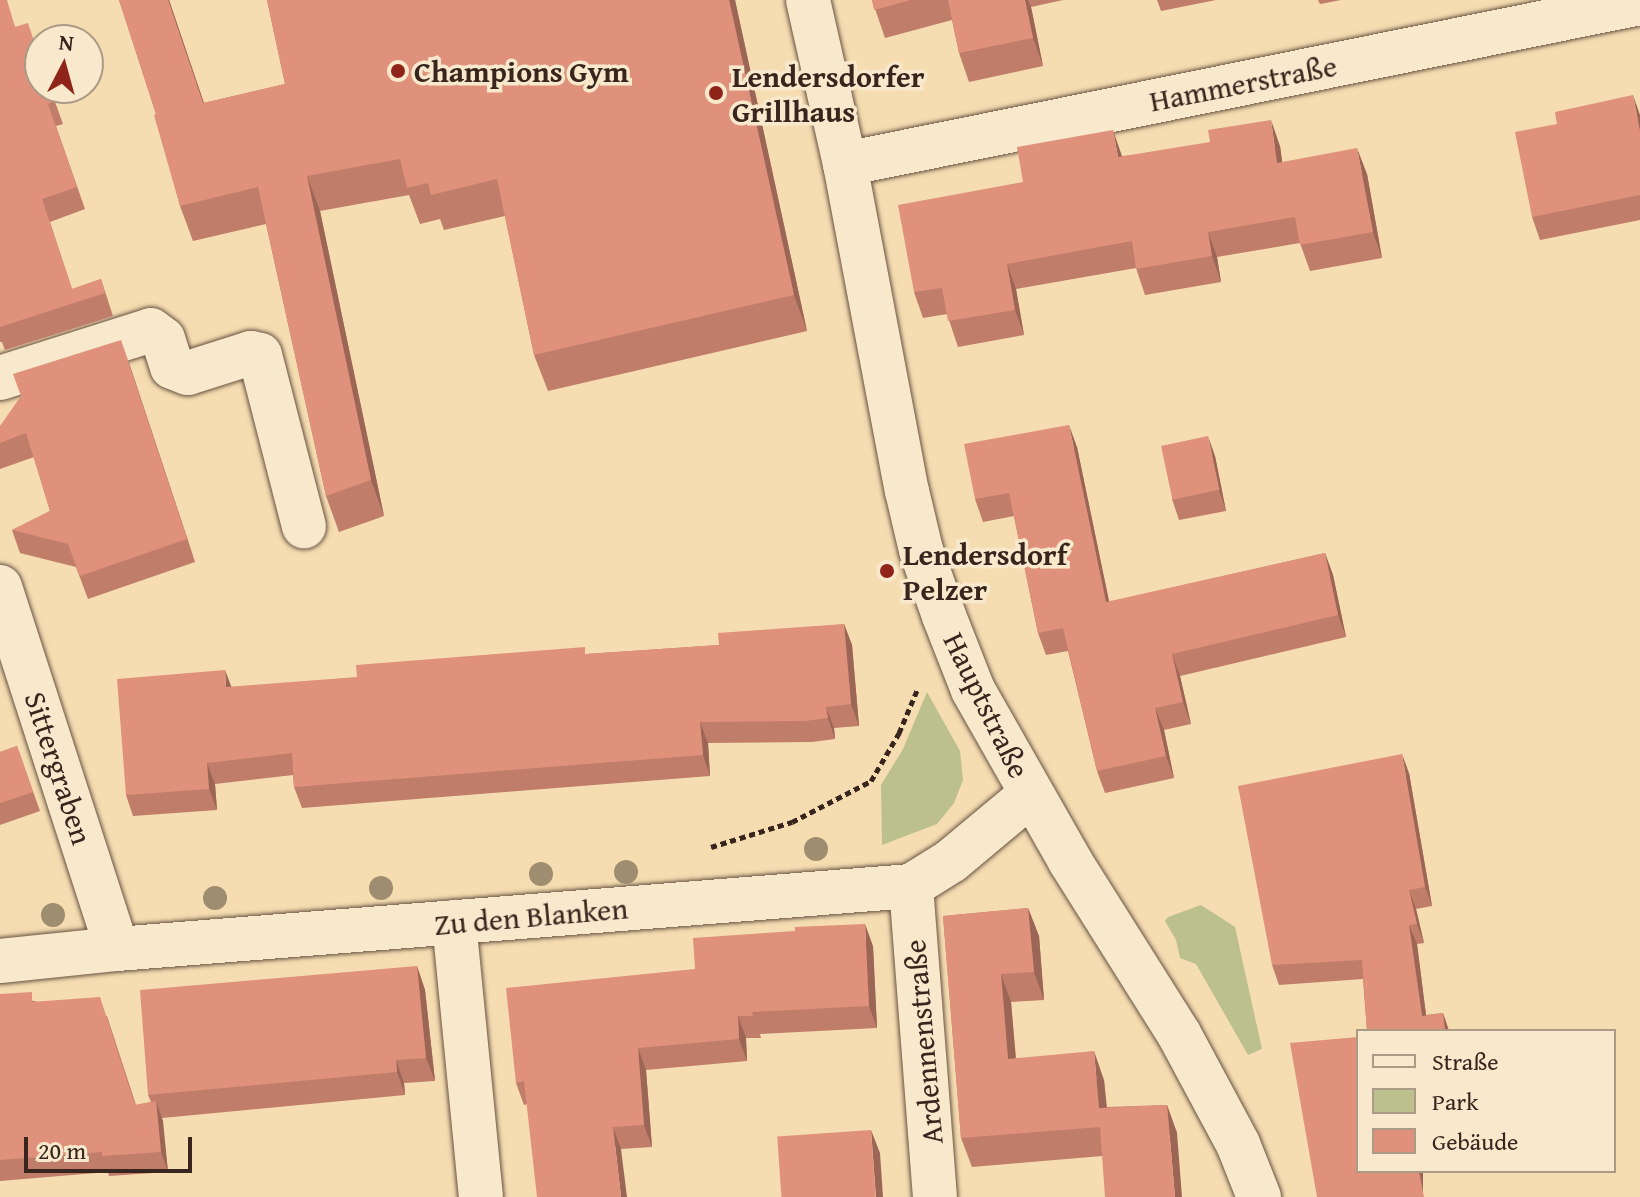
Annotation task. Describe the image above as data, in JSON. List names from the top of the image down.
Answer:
{
  "streets": {
    "street": [
      "Hammerstraße",
      "Hauptstraße",
      "Sittergraben",
      "Zu den Blanken",
      "Ardennenstraße"
    ]
  },
  "crossings": [
    ["Hammerstraße", "Hauptstraße"],
    ["Hauptstraße", "Zu den Blanken"],
    ["Sittergraben", "Zu den Blanken"],
    ["Zu den Blanken", "Ardennenstraße"]
  ],
  "places": ["Champions Gym", "Lendersdorfer Grillhaus", "Lendersdorf Pelzer"],
  "legend": ["Straße", "Park", "Gebäude"],
  "scale_bar": "20 m",
  "north": "top"
}
